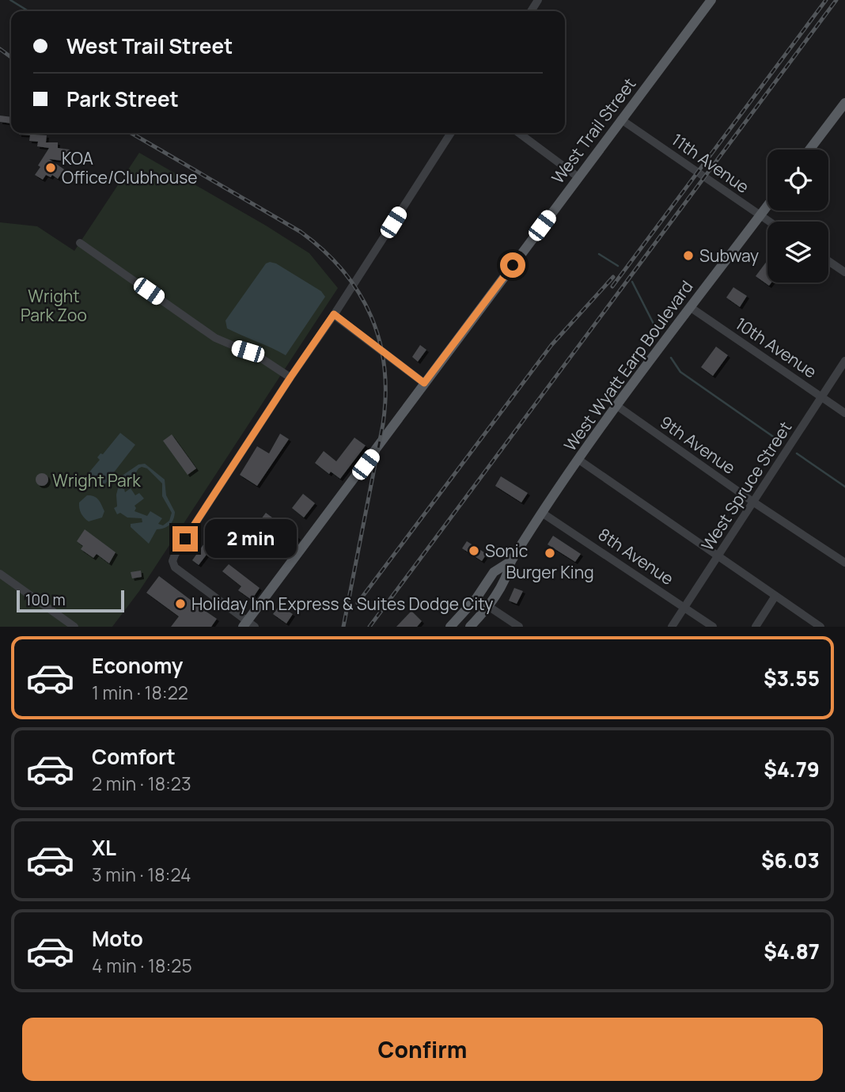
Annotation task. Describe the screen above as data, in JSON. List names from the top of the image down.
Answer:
{
  "streets": {
    "main road": ["West Trail Street", "West Wyatt Earp Boulevard"],
    "street": [
      "11th Avenue",
      "10th Avenue",
      "9th Avenue",
      "West Spruce Street",
      "8th Avenue"
    ]
  },
  "crossings": [
    ["West Trail Street", "11th Avenue"],
    ["11th Avenue", "West Wyatt Earp Boulevard"],
    ["10th Avenue", "West Wyatt Earp Boulevard"],
    ["10th Avenue", "West Spruce Street"],
    ["West Wyatt Earp Boulevard", "9th Avenue"],
    ["West Wyatt Earp Boulevard", "8th Avenue"],
    ["9th Avenue", "West Spruce Street"],
    ["West Spruce Street", "8th Avenue"]
  ],
  "parks": ["Wright Park Zoo", "Wright Park"],
  "places": [
    "KOA Office/Clubhouse",
    "Subway",
    "Sonic",
    "Burger King",
    "Holiday Inn Express & Suites Dodge City"
  ],
  "scale_bar": "100 m",
  "page": {
    "banner": ["West Trail Street", "Park Street"],
    "bubble": "2 min",
    "scale": "100 m",
    "list": [
      {
        "name": "Economy",
        "note": "1 min · 18:22",
        "value": "$3.55"
      },
      {
        "name": "Comfort",
        "note": "2 min · 18:23",
        "value": "$4.79"
      },
      {
        "name": "XL",
        "note": "3 min · 18:24",
        "value": "$6.03"
      },
      {
        "name": "Moto",
        "note": "4 min · 18:25",
        "value": "$4.87"
      }
    ],
    "buttons": "Confirm"
  }
}
